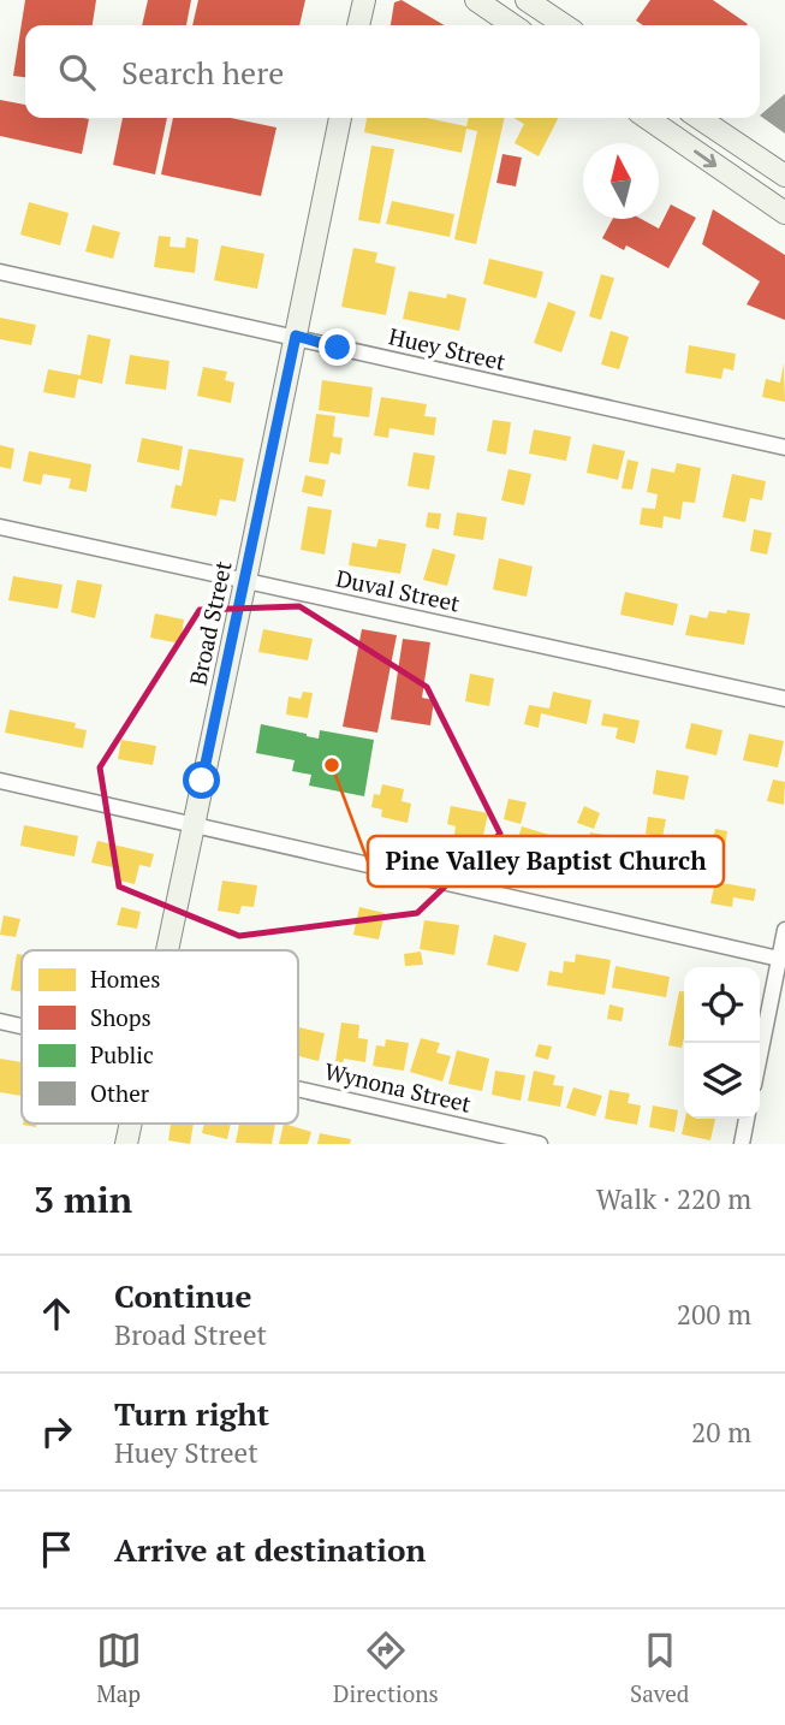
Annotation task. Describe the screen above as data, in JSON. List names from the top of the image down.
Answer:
{
  "streets": {
    "street": [
      "Huey Street",
      "Duval Street",
      "Broad Street",
      "Wynona Street"
    ]
  },
  "crossings": [
    ["Huey Street", "Broad Street"],
    ["Duval Street", "Broad Street"]
  ],
  "places": ["Pine Valley Baptist Church"],
  "legend": [
    "Homes",
    "Shops",
    "Public",
    "Other"
  ],
  "north": "top",
  "page": {
    "search": "Search here",
    "heading": ["3 min", "Walk · 220 m"],
    "list": [
      ["Continue", "Broad Street", "200 m"],
      ["Turn right", "Huey Street", "20 m"],
      "Arrive at destination"
    ],
    "nav": ["Map", "Directions", "Saved"]
  }
}
